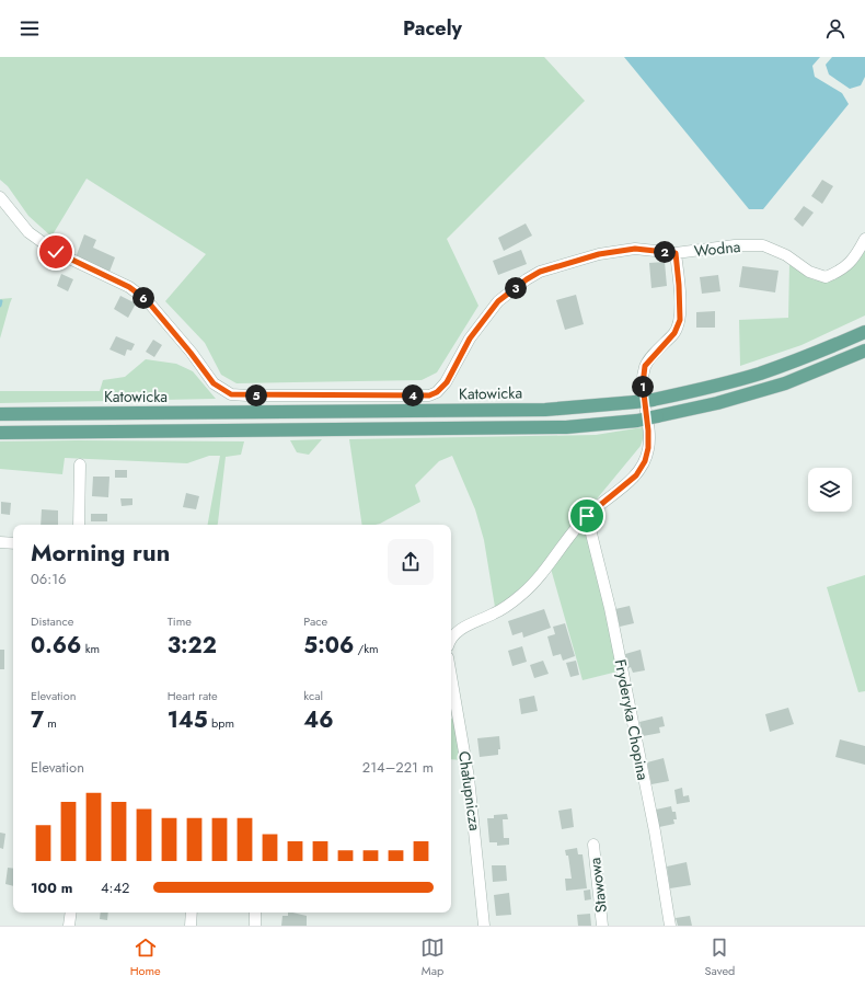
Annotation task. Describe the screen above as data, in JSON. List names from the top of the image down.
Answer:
{
  "streets": {
    "main road": ["Katowicka"],
    "street": [
      "Wodna",
      "Fryderyka Chopina",
      "Chałupnicza",
      "Stawowa"
    ]
  },
  "page": {
    "header": "Pacely",
    "pins": [
      "2",
      "3",
      "6",
      "1",
      "4",
      "5"
    ],
    "heading": ["Morning run", "06:16"],
    "stats": [
      ["Distance", "0.66 km"],
      ["Time", "3:22"],
      ["Pace", "5:06 /km"],
      ["Elevation", "7 m"],
      ["Heart rate", "145 bpm"],
      ["kcal", "46"]
    ],
    "chart": ["Elevation", "214–221 m"],
    "list": [
      {
        "name": "100 m",
        "note": "4:42"
      }
    ],
    "tabs": ["Home", "Map", "Saved"]
  }
}
